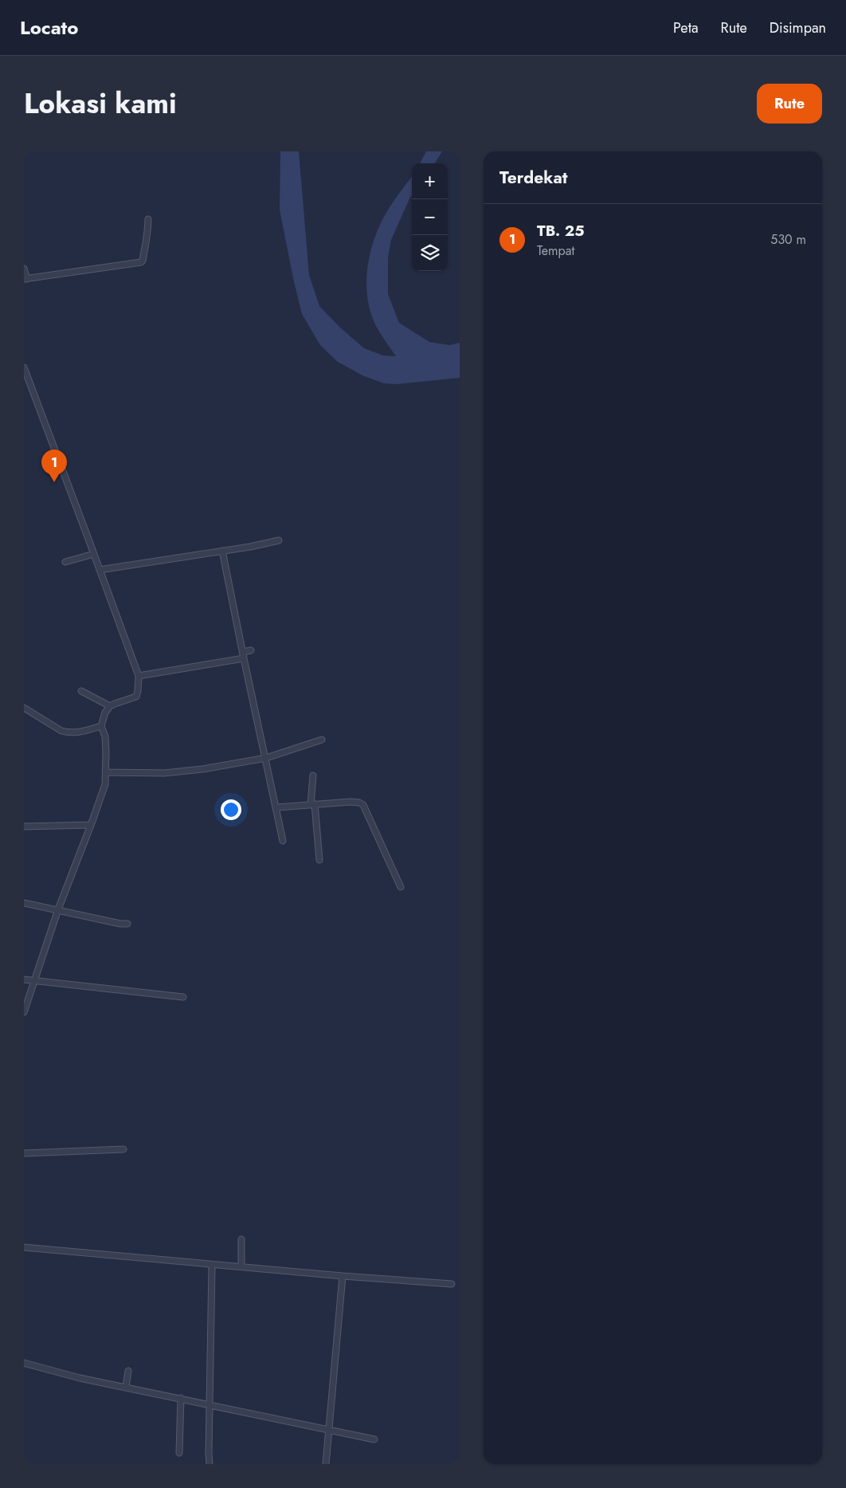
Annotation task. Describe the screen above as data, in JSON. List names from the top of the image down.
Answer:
{
  "page": {
    "header": "Locato",
    "nav": ["Peta", "Rute", "Disimpan"],
    "title": "Lokasi kami",
    "buttons": "Rute",
    "heading": "Terdekat",
    "map_buttons": ["+", "−"],
    "list": [
      {
        "mark": "1",
        "name": "TB. 25",
        "note": "Tempat",
        "value": "530 m"
      }
    ],
    "pins": "1"
  }
}
